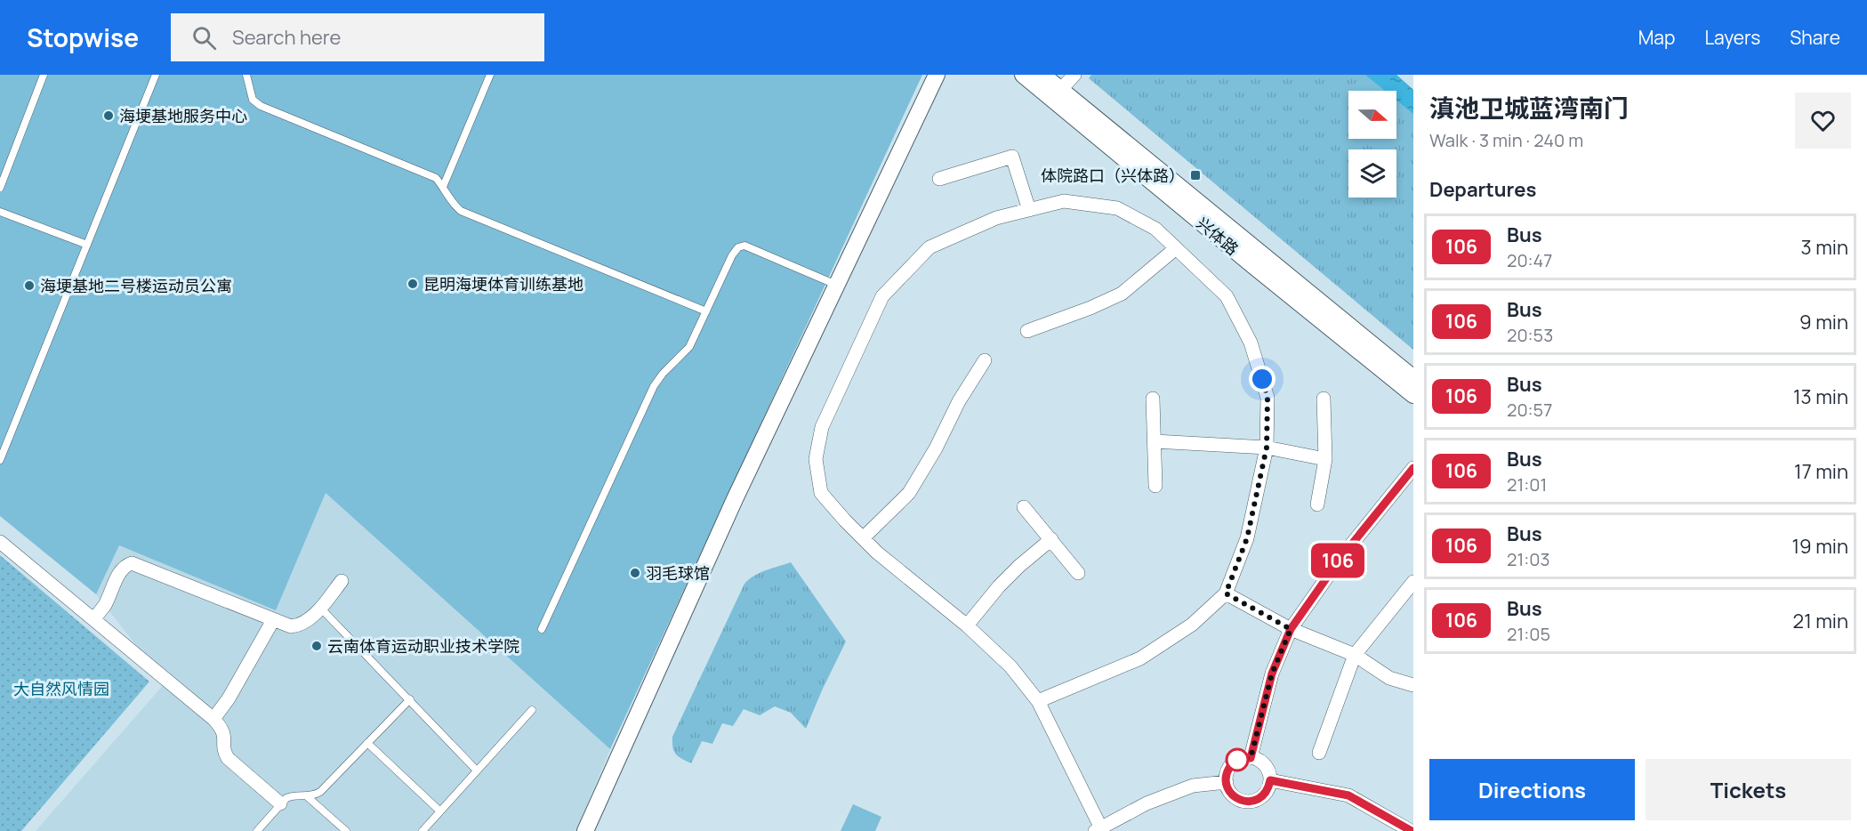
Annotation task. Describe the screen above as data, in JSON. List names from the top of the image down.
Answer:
{
  "streets": {
    "street": ["兴体路"]
  },
  "parks": ["大自然风情园"],
  "places": {
    "other": [
      "海埂基地服务中心",
      "昆明海埂体育训练基地",
      "海埂基地二号楼运动员公寓",
      "羽毛球馆",
      "云南体育运动职业技术学院"
    ],
    "transit": ["体院路口（兴体路）"]
  },
  "lines": ["bus line 106"],
  "north": "right",
  "page": {
    "header": "Stopwise",
    "search": "Search here",
    "nav": ["Map", "Layers", "Share"],
    "on_map": "106",
    "heading": [
      ["滇池卫城蓝湾南门", "Walk · 3 min · 240 m"],
      "Departures"
    ],
    "list": [
      {
        "mark": "106",
        "name": "Bus",
        "note": "20:47",
        "value": "3 min"
      },
      {
        "mark": "106",
        "name": "Bus",
        "note": "20:53",
        "value": "9 min"
      },
      {
        "mark": "106",
        "name": "Bus",
        "note": "20:57",
        "value": "13 min"
      },
      {
        "mark": "106",
        "name": "Bus",
        "note": "21:01",
        "value": "17 min"
      },
      {
        "mark": "106",
        "name": "Bus",
        "note": "21:03",
        "value": "19 min"
      },
      {
        "mark": "106",
        "name": "Bus",
        "note": "21:05",
        "value": "21 min"
      }
    ],
    "buttons": ["Directions", "Tickets"]
  }
}
